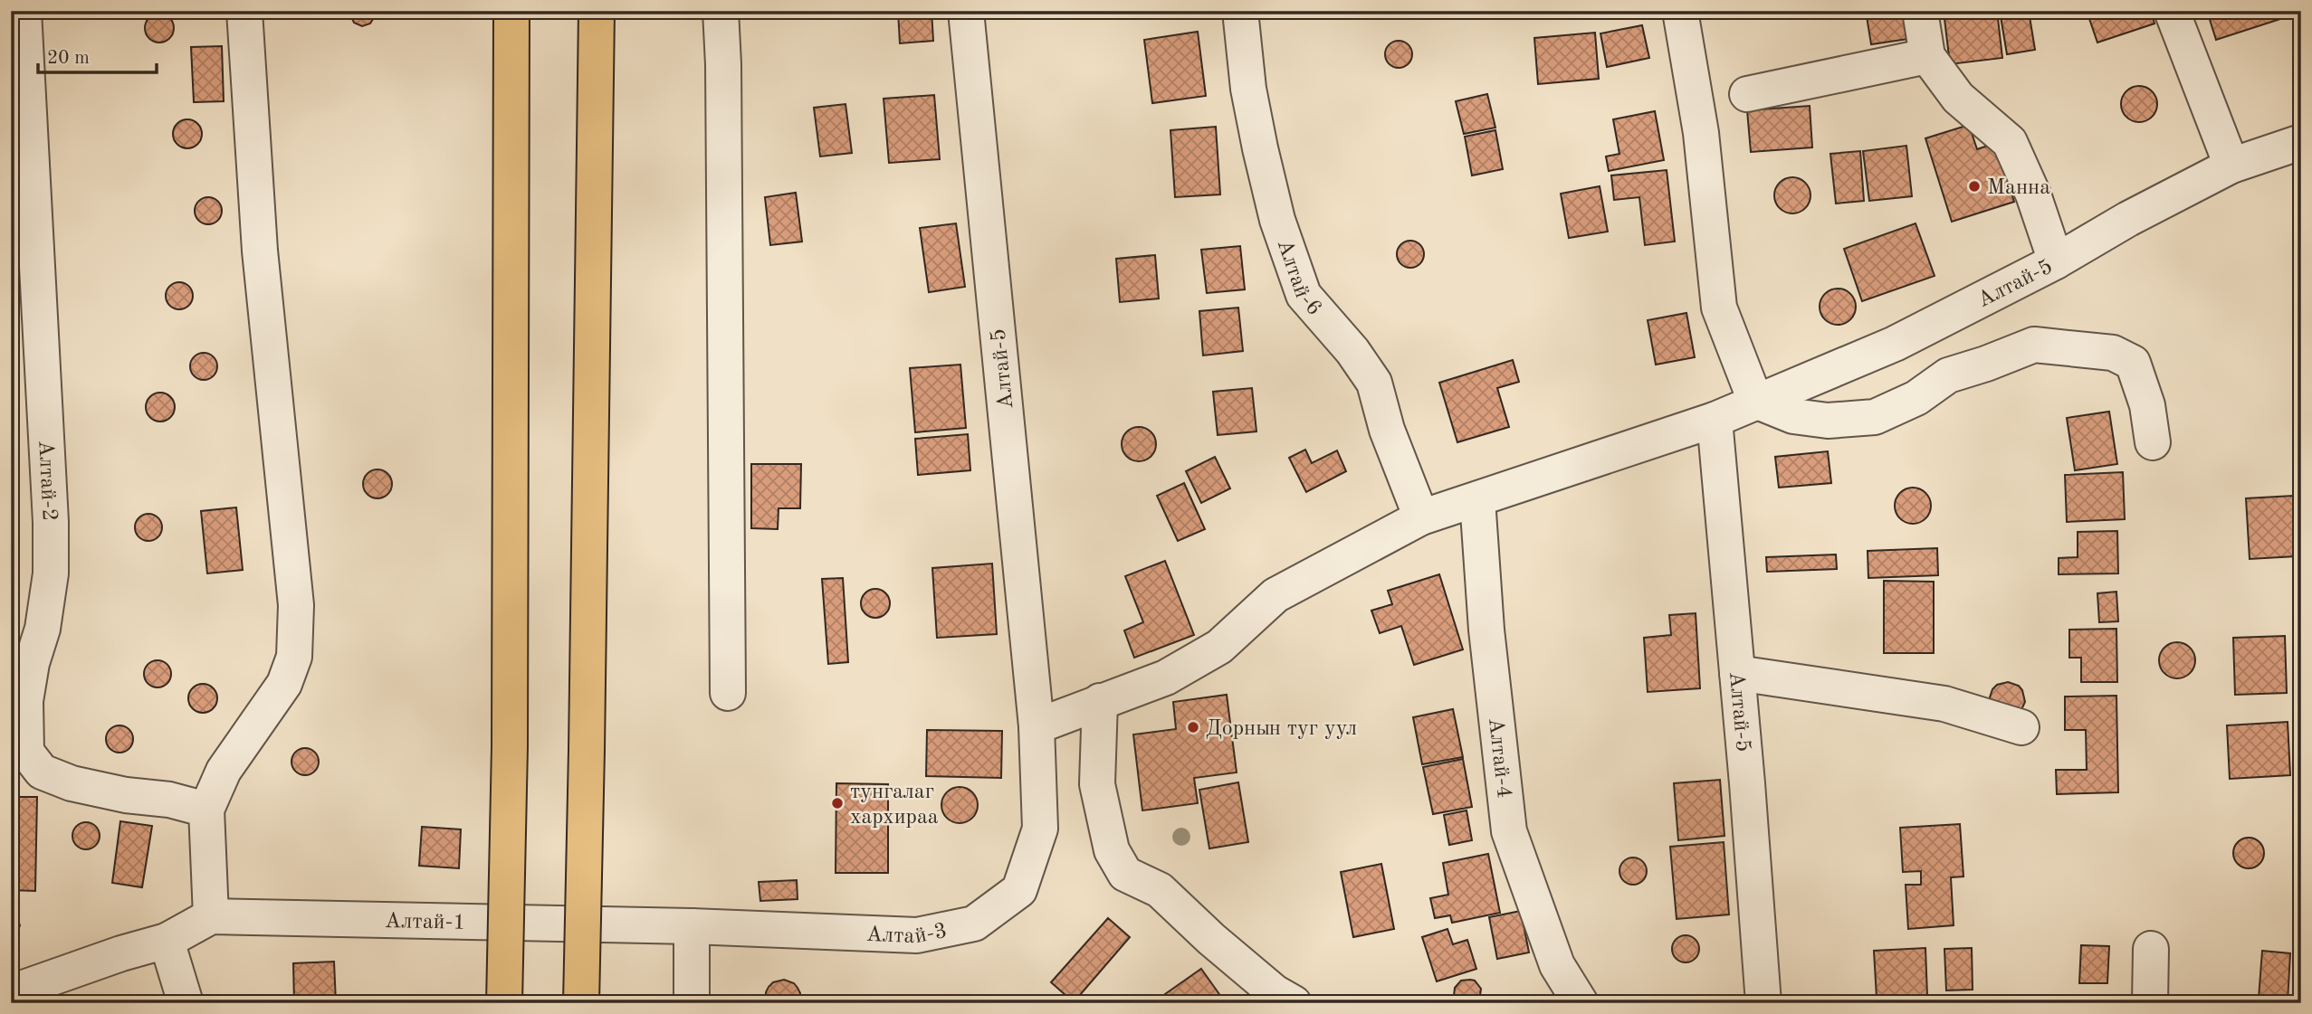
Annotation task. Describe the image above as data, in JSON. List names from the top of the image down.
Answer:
{
  "streets": {
    "street": [
      "Алтай-6",
      "Алтай-5",
      "Алтай-2",
      "Алтай-4",
      "Алтай-1",
      "Алтай-3"
    ]
  },
  "crossings": [
    ["Алтай-5", "Алтай-3"],
    ["Алтай-1", "Алтай-3"]
  ],
  "places": ["Манна", "Дорнын туг уул", "тунгалаг хархираа"],
  "scale_bar": "20 m"
}
